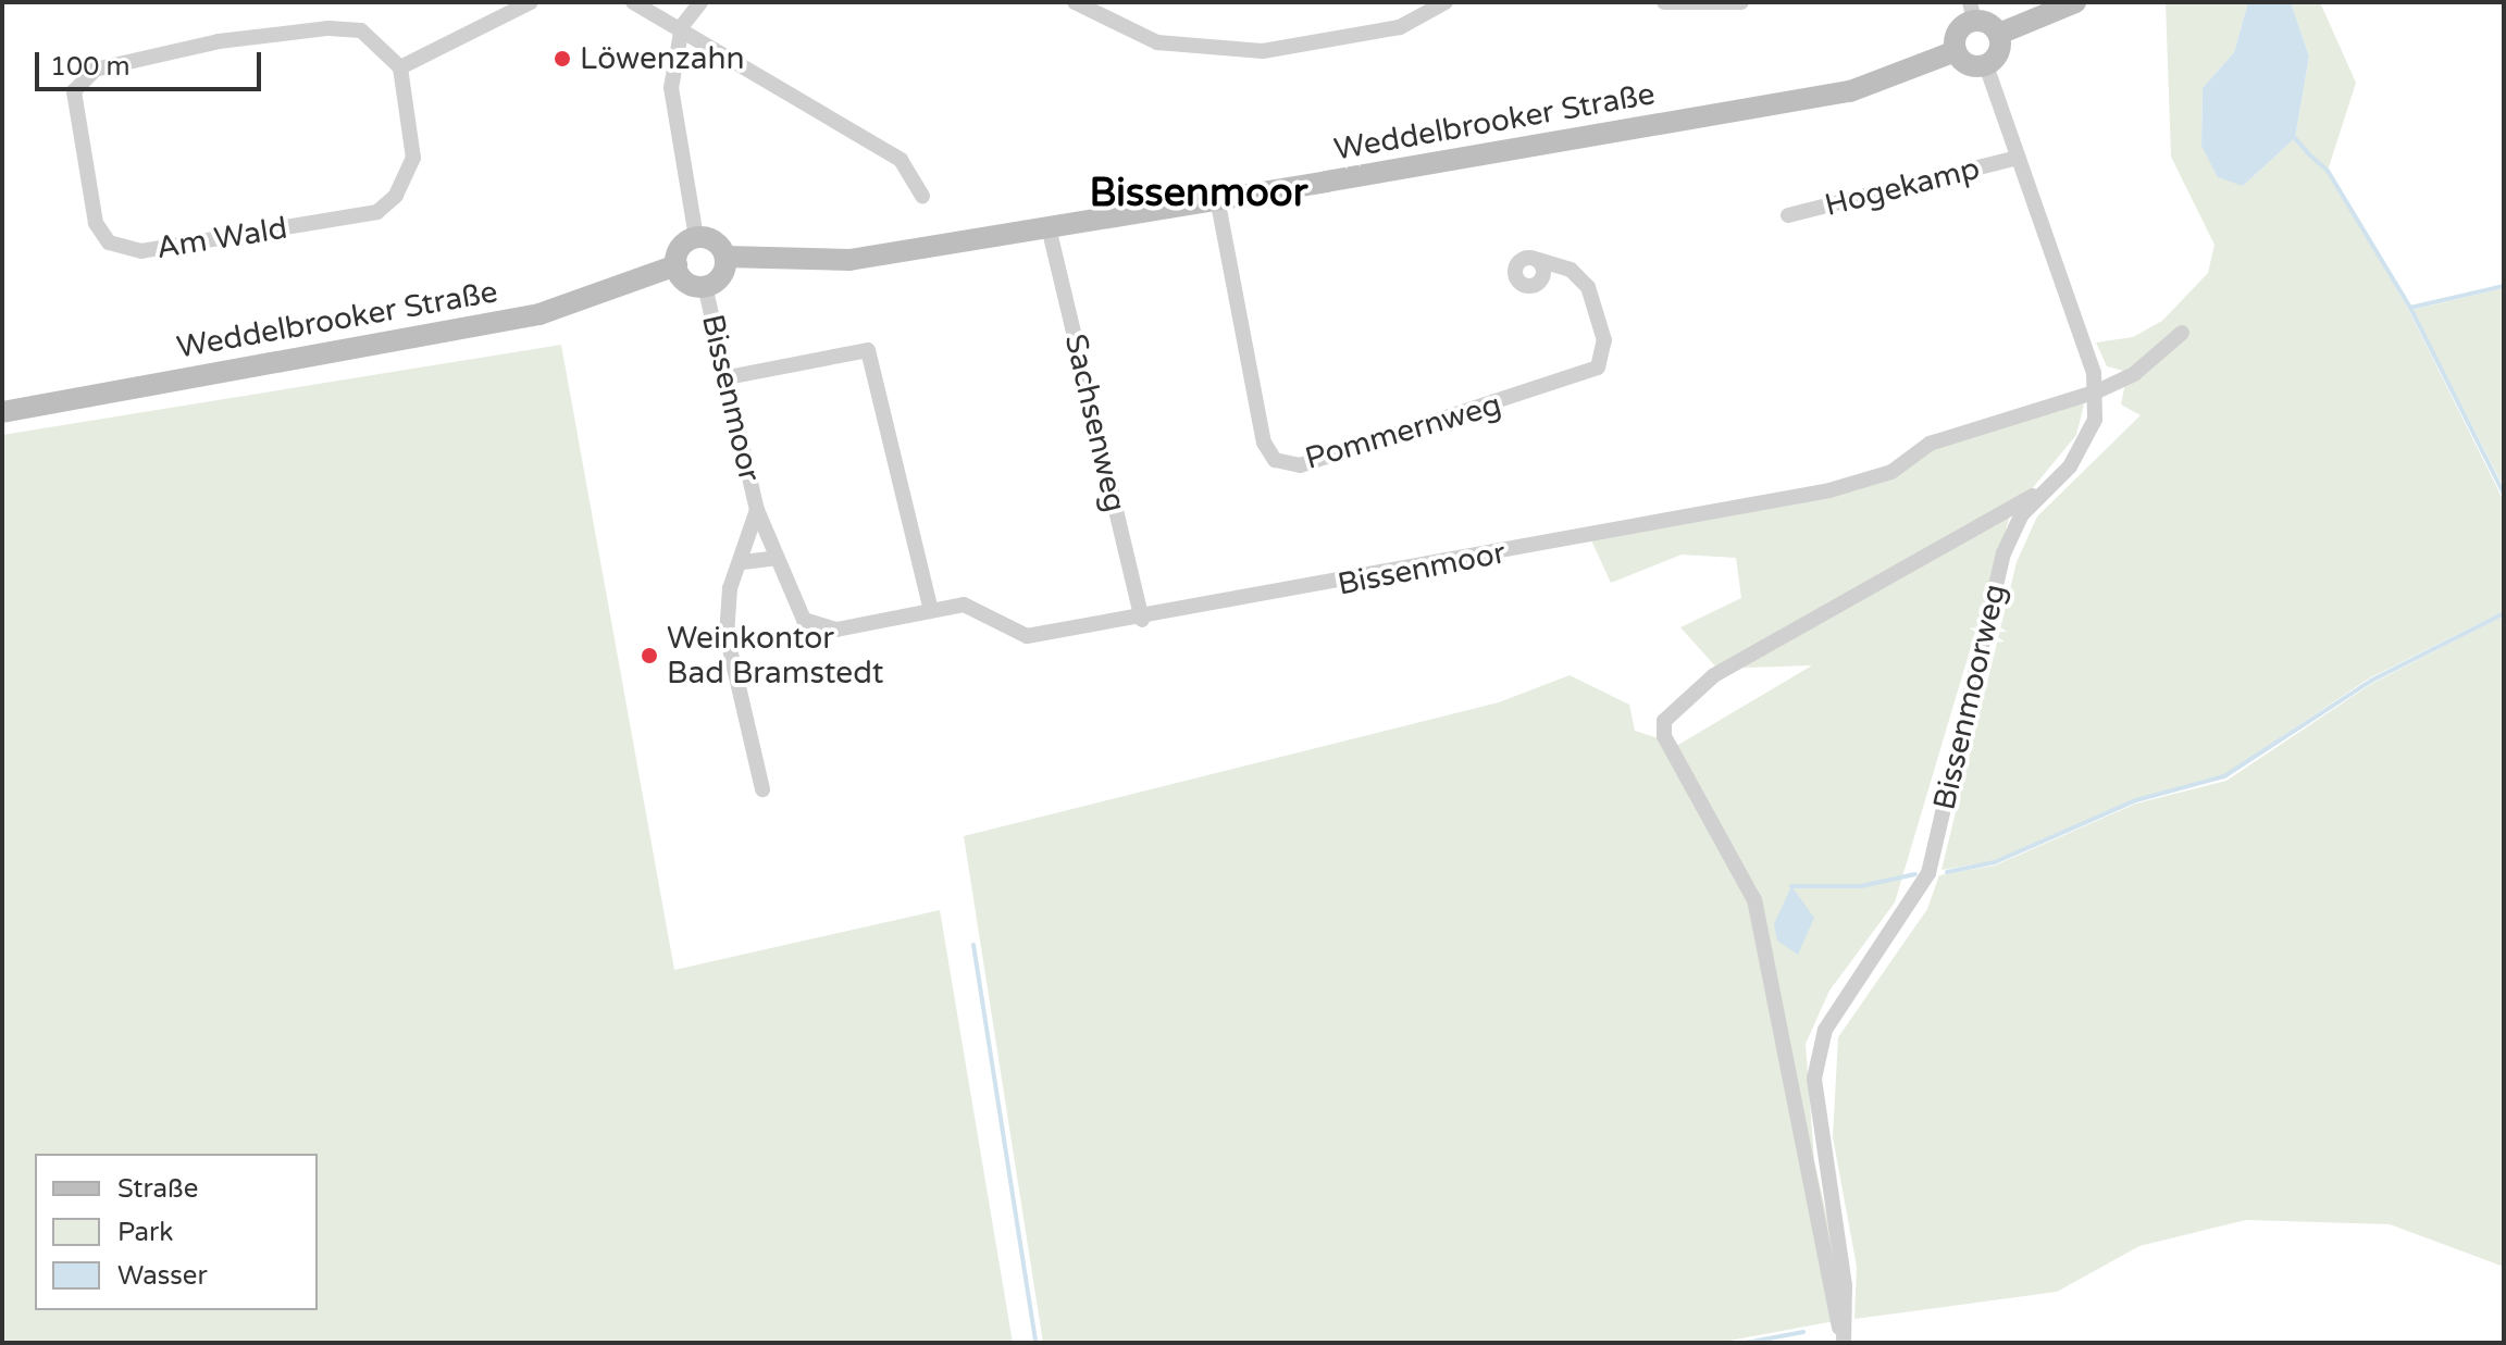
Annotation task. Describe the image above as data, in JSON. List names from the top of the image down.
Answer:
{
  "streets": {
    "street": [
      "Weddelbrooker Straße",
      "Hogekamp",
      "Am Wald",
      "Bissenmoor",
      "Sachsenweg",
      "Pommernweg",
      "Bissenmoorweg"
    ]
  },
  "crossings": [
    ["Weddelbrooker Straße", "Bissenmoor"],
    ["Weddelbrooker Straße", "Sachsenweg"],
    ["Weddelbrooker Straße", "Pommernweg"],
    ["Bissenmoor", "Sachsenweg"],
    ["Bissenmoor", "Bissenmoorweg"]
  ],
  "districts": ["Bissenmoor"],
  "places": ["Löwenzahn", "Weinkontor Bad Bramstedt"],
  "legend": ["Straße", "Park", "Wasser"],
  "scale_bar": "100 m"
}
